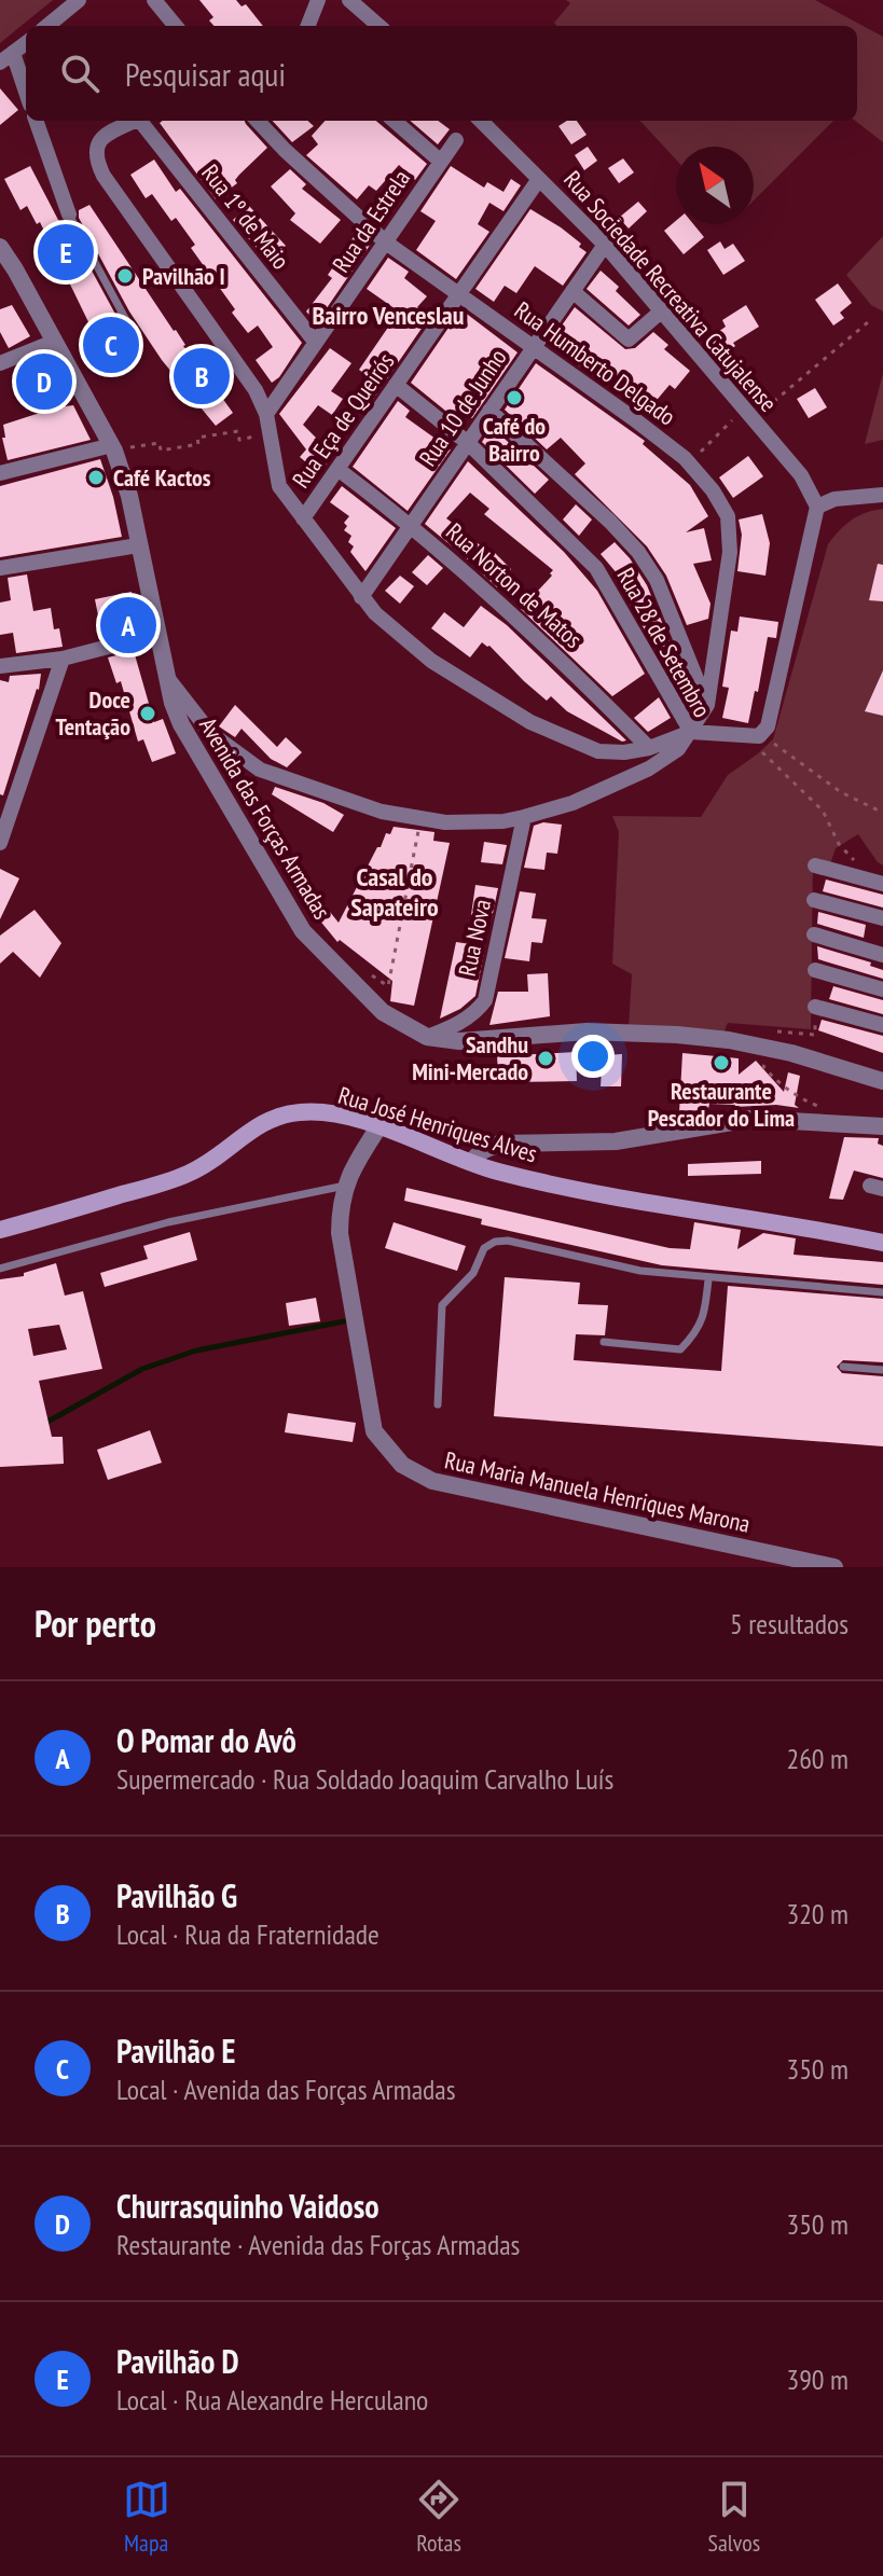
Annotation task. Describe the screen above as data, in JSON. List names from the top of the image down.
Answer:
{
  "streets": {
    "main road": ["Rua José Henriques Alves"],
    "street": [
      "Rua 1º de Maio",
      "Rua da Estrela",
      "Rua Sociedade Recreativa Catujalense",
      "Rua Humberto Delgado",
      "Rua 10 de Junho",
      "Rua Eça de Queirós",
      "Rua Norton de Matos",
      "Rua 28 de Setembro",
      "Avenida das Forças Armadas",
      "Rua Nova",
      "Rua Maria Manuela Henriques Marona"
    ]
  },
  "crossings": [
    ["Rua 1º de Maio", "Rua da Estrela"],
    ["Rua da Estrela", "Rua Humberto Delgado"],
    ["Rua Sociedade Recreativa Catujalense", "Rua 10 de Junho"],
    ["Rua Sociedade Recreativa Catujalense", "Rua Eça de Queirós"],
    ["Rua Humberto Delgado", "Rua 10 de Junho"],
    ["Rua Humberto Delgado", "Rua Eça de Queirós"],
    ["Rua Humberto Delgado", "Rua 28 de Setembro"],
    ["Rua 10 de Junho", "Rua Norton de Matos"],
    ["Rua 10 de Junho", "Rua 28 de Setembro"],
    ["Rua Eça de Queirós", "Rua Norton de Matos"],
    ["Rua Eça de Queirós", "Rua 28 de Setembro"],
    ["Rua 28 de Setembro", "Avenida das Forças Armadas"],
    ["Rua 28 de Setembro", "Rua Nova"],
    ["Avenida das Forças Armadas", "Rua Nova"],
    ["Rua José Henriques Alves", "Rua Maria Manuela Henriques Marona"]
  ],
  "districts": ["Bairro Venceslau", "Casal do Sapateiro"],
  "places": [
    "Pavilhão I",
    "Café do Bairro",
    "Café Kactos",
    "Doce Tentação",
    "Sandhu Mini-Mercado",
    "Restaurante Pescador do Lima"
  ],
  "north": "top left",
  "page": {
    "search": "Pesquisar aqui",
    "pins": [
      "E",
      "C",
      "B",
      "D",
      "A"
    ],
    "heading": ["Por perto", "5 resultados"],
    "list": [
      {
        "mark": "A",
        "name": "O Pomar do Avô",
        "note": "Supermercado · Rua Soldado Joaquim Carvalho Luís",
        "value": "260 m"
      },
      {
        "mark": "B",
        "name": "Pavilhão G",
        "note": "Local · Rua da Fraternidade",
        "value": "320 m"
      },
      {
        "mark": "C",
        "name": "Pavilhão E",
        "note": "Local · Avenida das Forças Armadas",
        "value": "350 m"
      },
      {
        "mark": "D",
        "name": "Churrasquinho Vaidoso",
        "note": "Restaurante · Avenida das Forças Armadas",
        "value": "350 m"
      },
      {
        "mark": "E",
        "name": "Pavilhão D",
        "note": "Local · Rua Alexandre Herculano",
        "value": "390 m"
      }
    ],
    "nav": ["Mapa", "Rotas", "Salvos"]
  }
}
